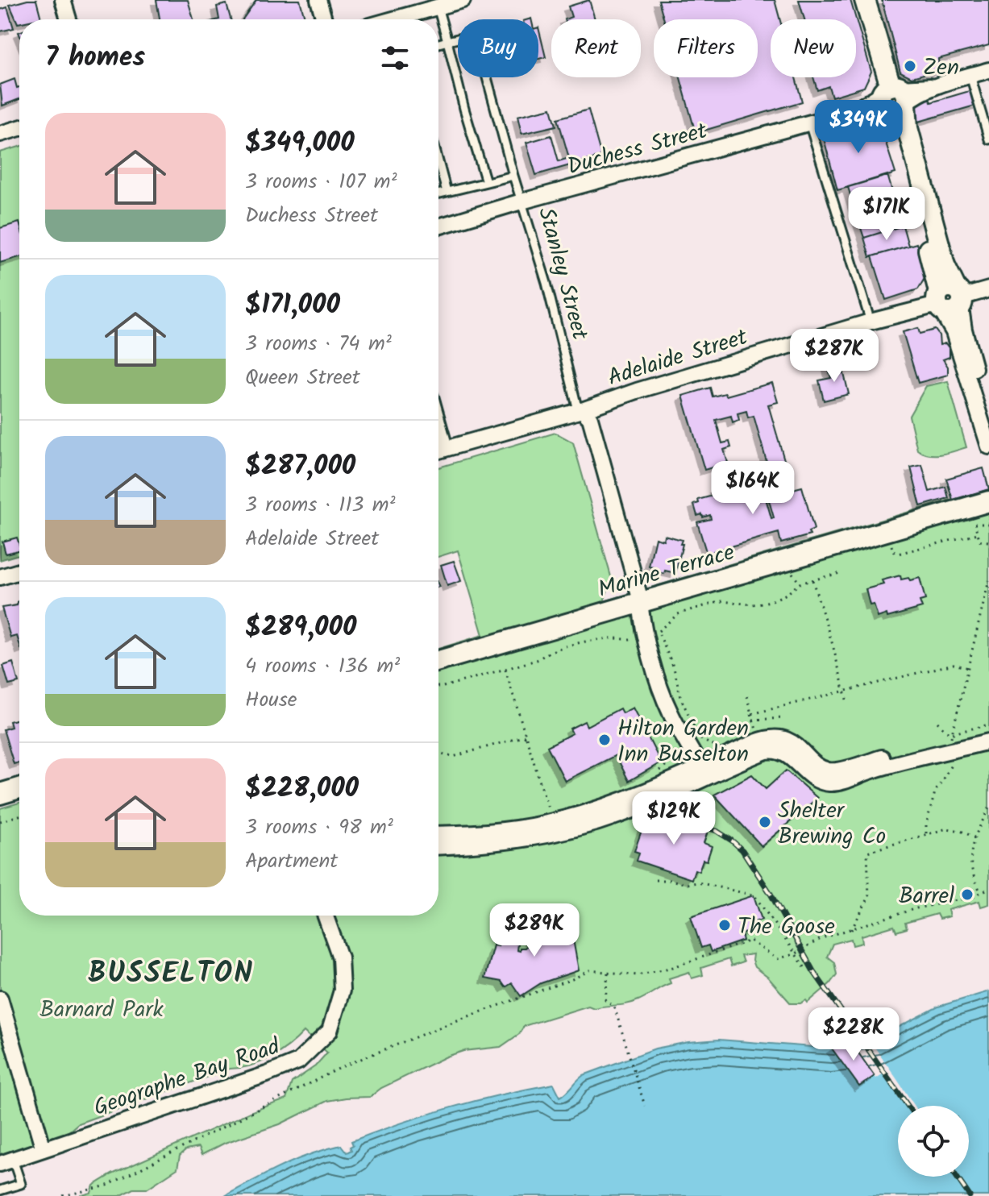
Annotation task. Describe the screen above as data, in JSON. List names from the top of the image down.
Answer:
{
  "streets": {
    "street": [
      "Duchess Street",
      "Stanley Street",
      "Adelaide Street",
      "Marine Terrace",
      "Geographe Bay Road"
    ]
  },
  "crossings": [
    ["Duchess Street", "Stanley Street"],
    ["Stanley Street", "Adelaide Street"],
    ["Stanley Street", "Marine Terrace"]
  ],
  "districts": ["BUSSELTON"],
  "parks": ["Barnard Park"],
  "places": [
    "Zen",
    "Hilton Garden Inn Busselton",
    "Shelter Brewing Co",
    "Barrel",
    "The Goose"
  ],
  "page": {
    "chip": [
      "Buy",
      "Rent",
      "Filters",
      "New"
    ],
    "heading": "7 homes",
    "list": [
      {
        "name": "$349,000",
        "note": "3 rooms · 107 m² · Duchess Street"
      },
      {
        "name": "$171,000",
        "note": "3 rooms · 74 m² · Queen Street"
      },
      {
        "name": "$287,000",
        "note": "3 rooms · 113 m² · Adelaide Street"
      },
      {
        "name": "$289,000",
        "note": "4 rooms · 136 m² · House"
      },
      {
        "name": "$228,000",
        "note": "3 rooms · 98 m² · Apartment"
      }
    ],
    "price": [
      "$349K",
      "$171K",
      "$287K",
      "$164K",
      "$129K",
      "$289K",
      "$228K"
    ]
  }
}
